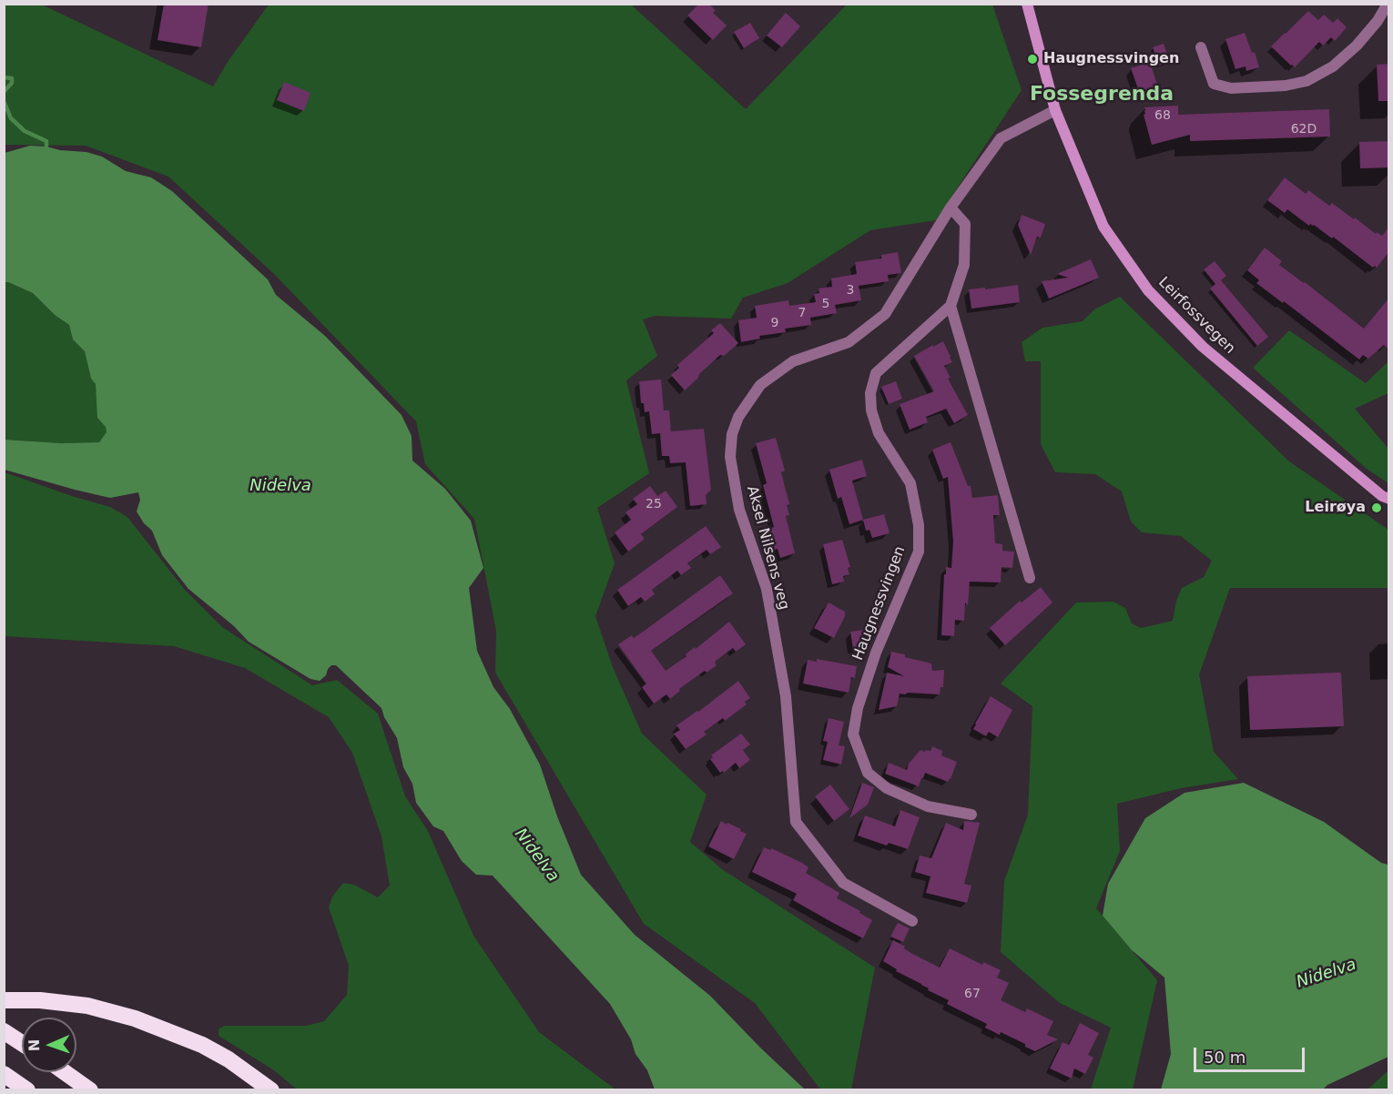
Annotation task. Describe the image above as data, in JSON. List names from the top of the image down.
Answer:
{
  "streets": {
    "street": ["Leirfossvegen", "Aksel Nilsens veg", "Haugnessvingen"]
  },
  "crossings": [
    ["Leirfossvegen", "Aksel Nilsens veg"],
    ["Aksel Nilsens veg", "Haugnessvingen"]
  ],
  "districts": ["Fossegrenda"],
  "water": ["Nidelva"],
  "places": ["Haugnessvingen", "Leirøya"],
  "house_numbers": [
    "68",
    "62D",
    "3",
    "5",
    "7",
    "9",
    "25",
    "67"
  ],
  "scale_bar": "50 m",
  "north": "left"
}
